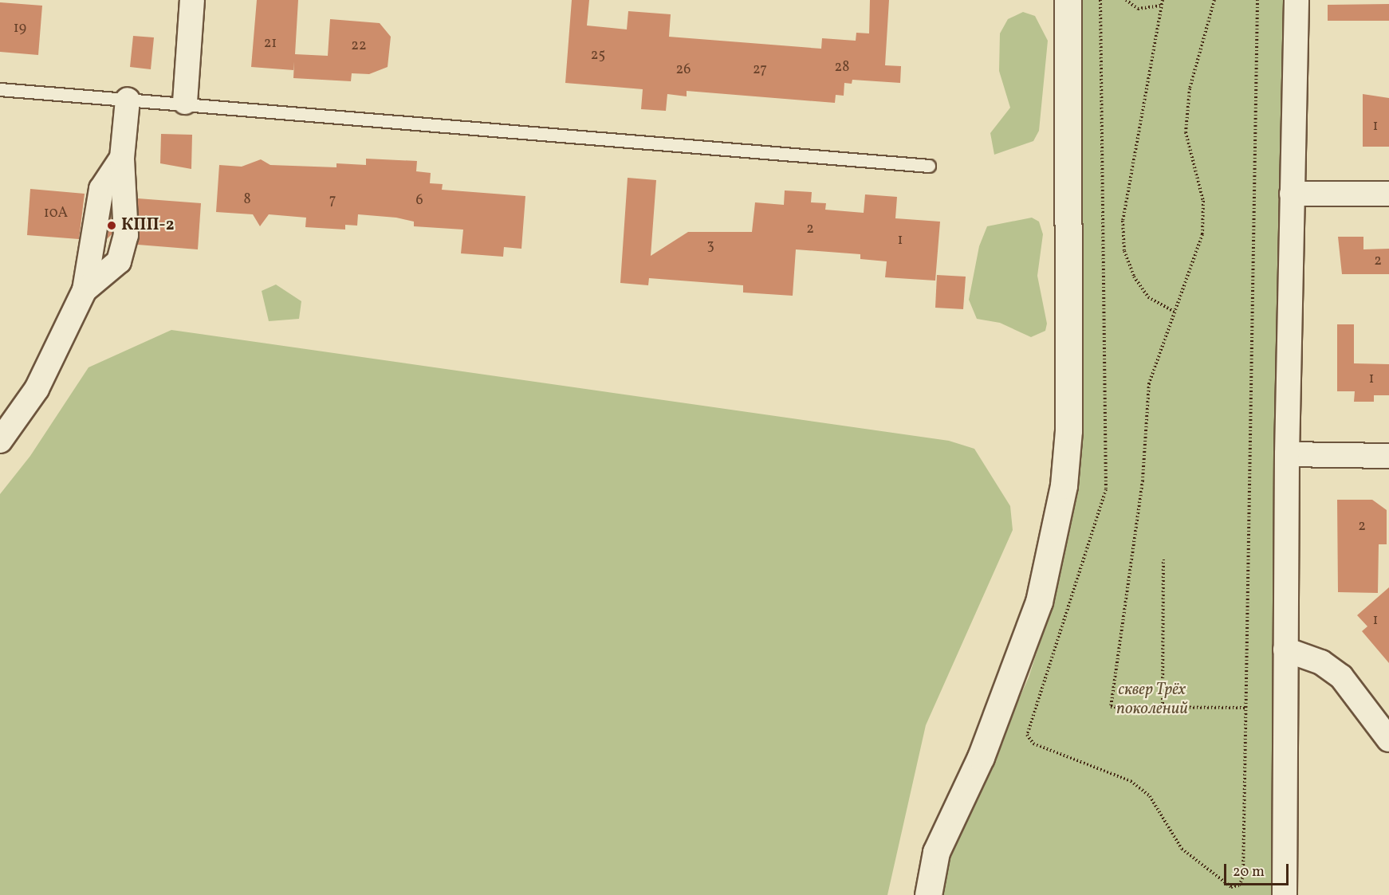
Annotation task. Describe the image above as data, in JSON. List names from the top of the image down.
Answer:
{
  "parks": ["сквер Трёх поколений"],
  "places": ["КПП-2"],
  "house_numbers": [
    "19",
    "21",
    "22",
    "25",
    "28",
    "26",
    "27",
    "1",
    "8",
    "7",
    "6",
    "10А",
    "2",
    "1",
    "3",
    "2",
    "1",
    "2",
    "1"
  ],
  "scale_bar": "20 m"
}
